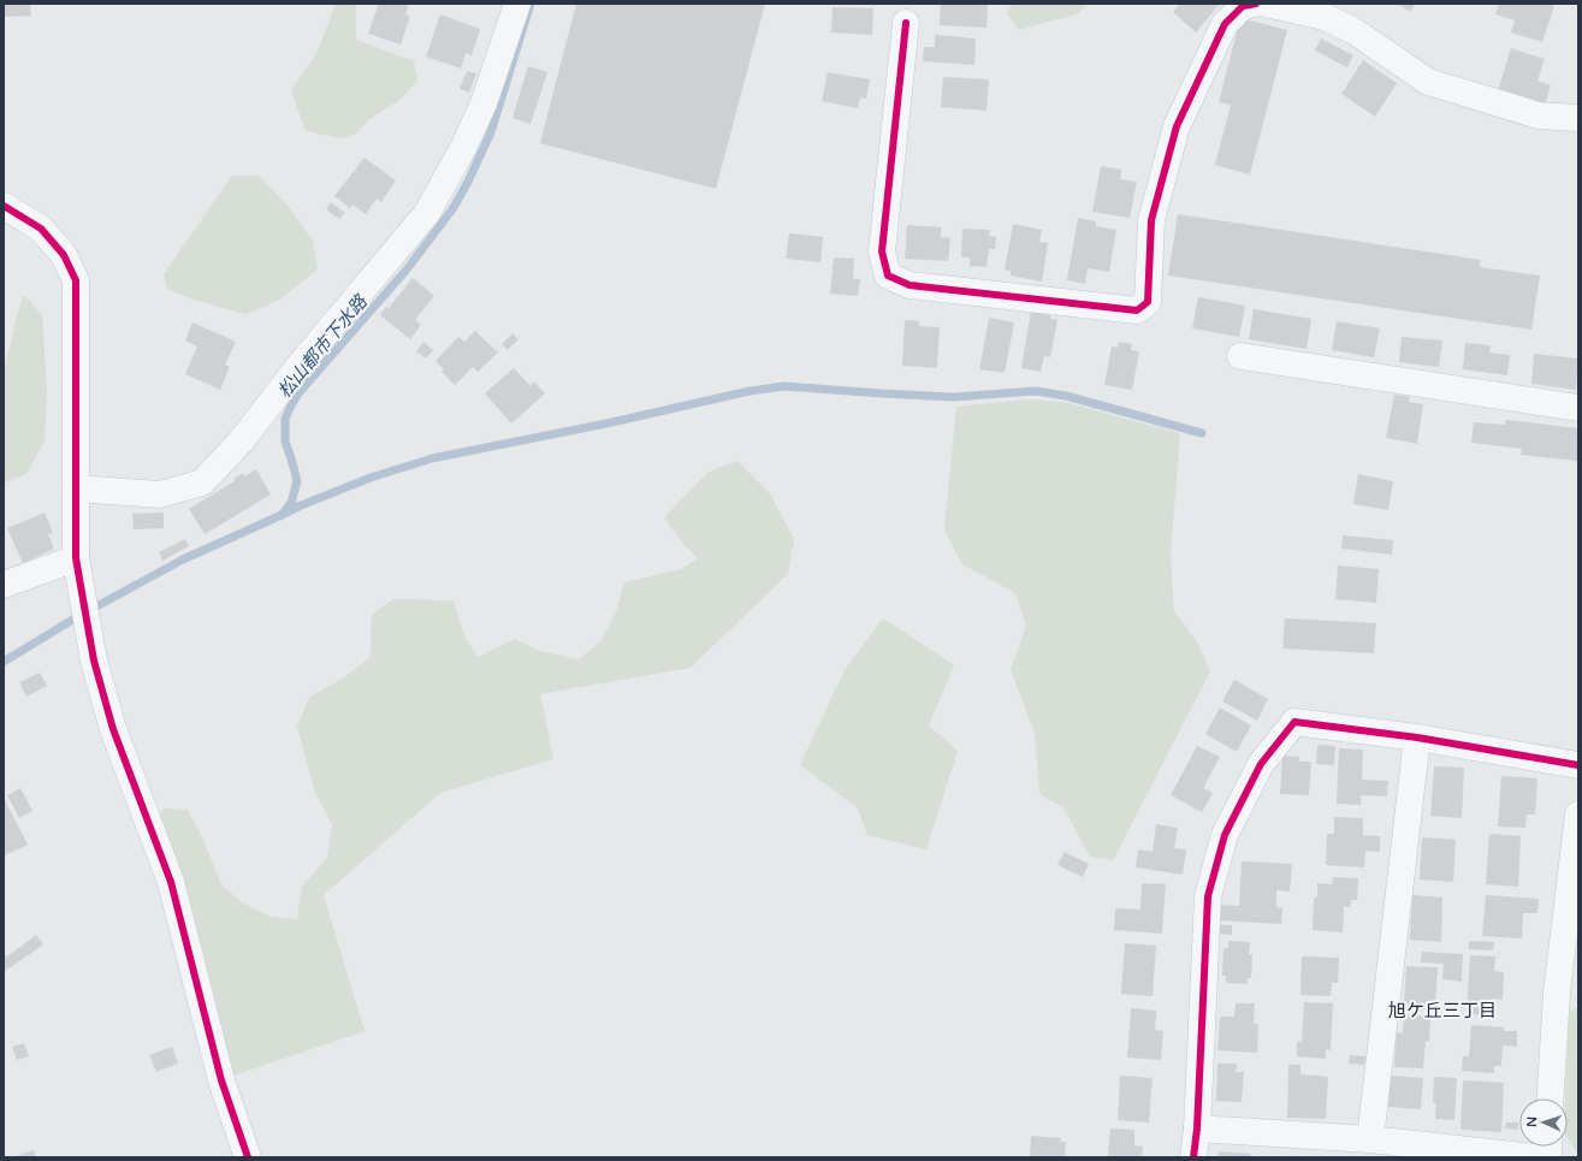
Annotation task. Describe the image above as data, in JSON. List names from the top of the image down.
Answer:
{
  "districts": ["旭ケ丘三丁目"],
  "water": ["松山都市下水路"],
  "north": "left"
}
